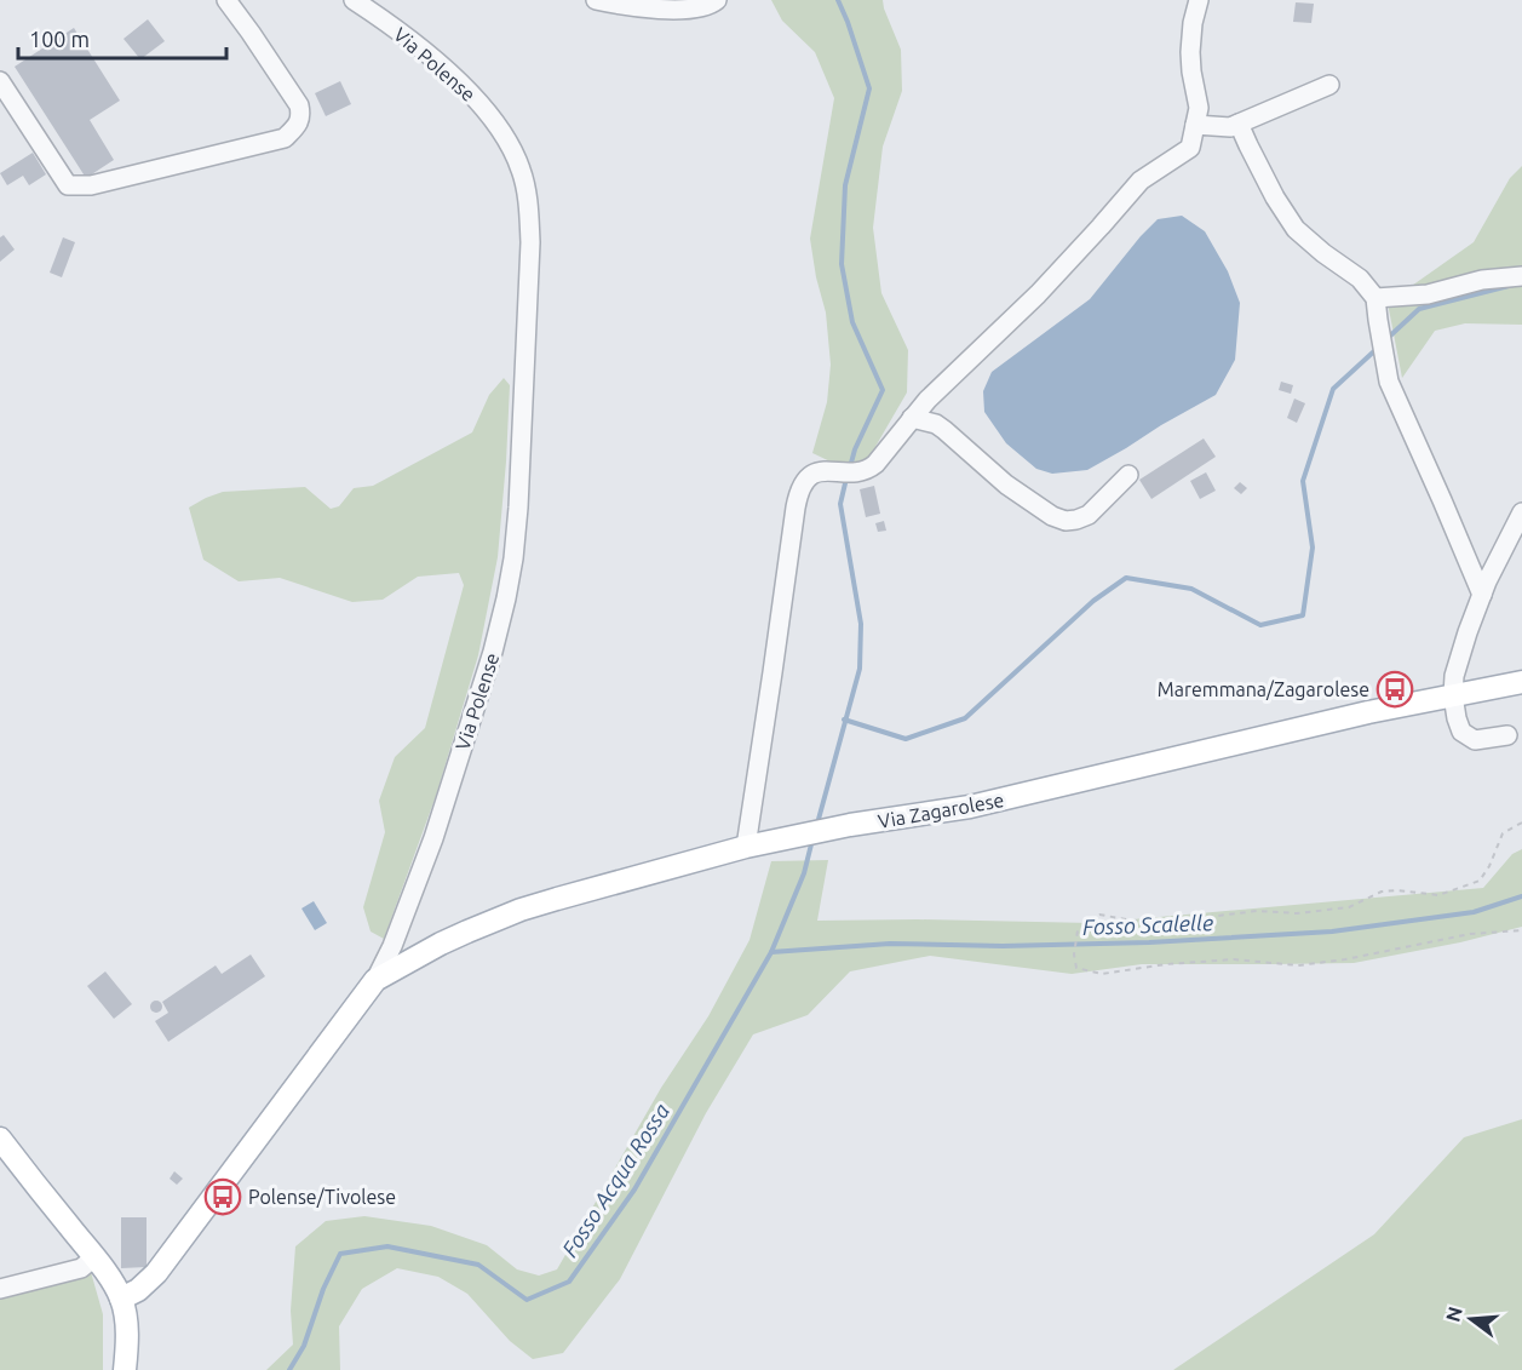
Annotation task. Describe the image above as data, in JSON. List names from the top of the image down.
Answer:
{
  "streets": {
    "main road": ["Via Polense", "Via Zagarolese"]
  },
  "crossings": [
    ["Via Polense", "Via Zagarolese"]
  ],
  "water": ["Fosso Scalelle", "Fosso Acqua Rossa"],
  "places": {
    "bus stop": ["Maremmana/Zagarolese", "Polense/Tivolese"]
  },
  "scale_bar": "100 m",
  "north": "left"
}
